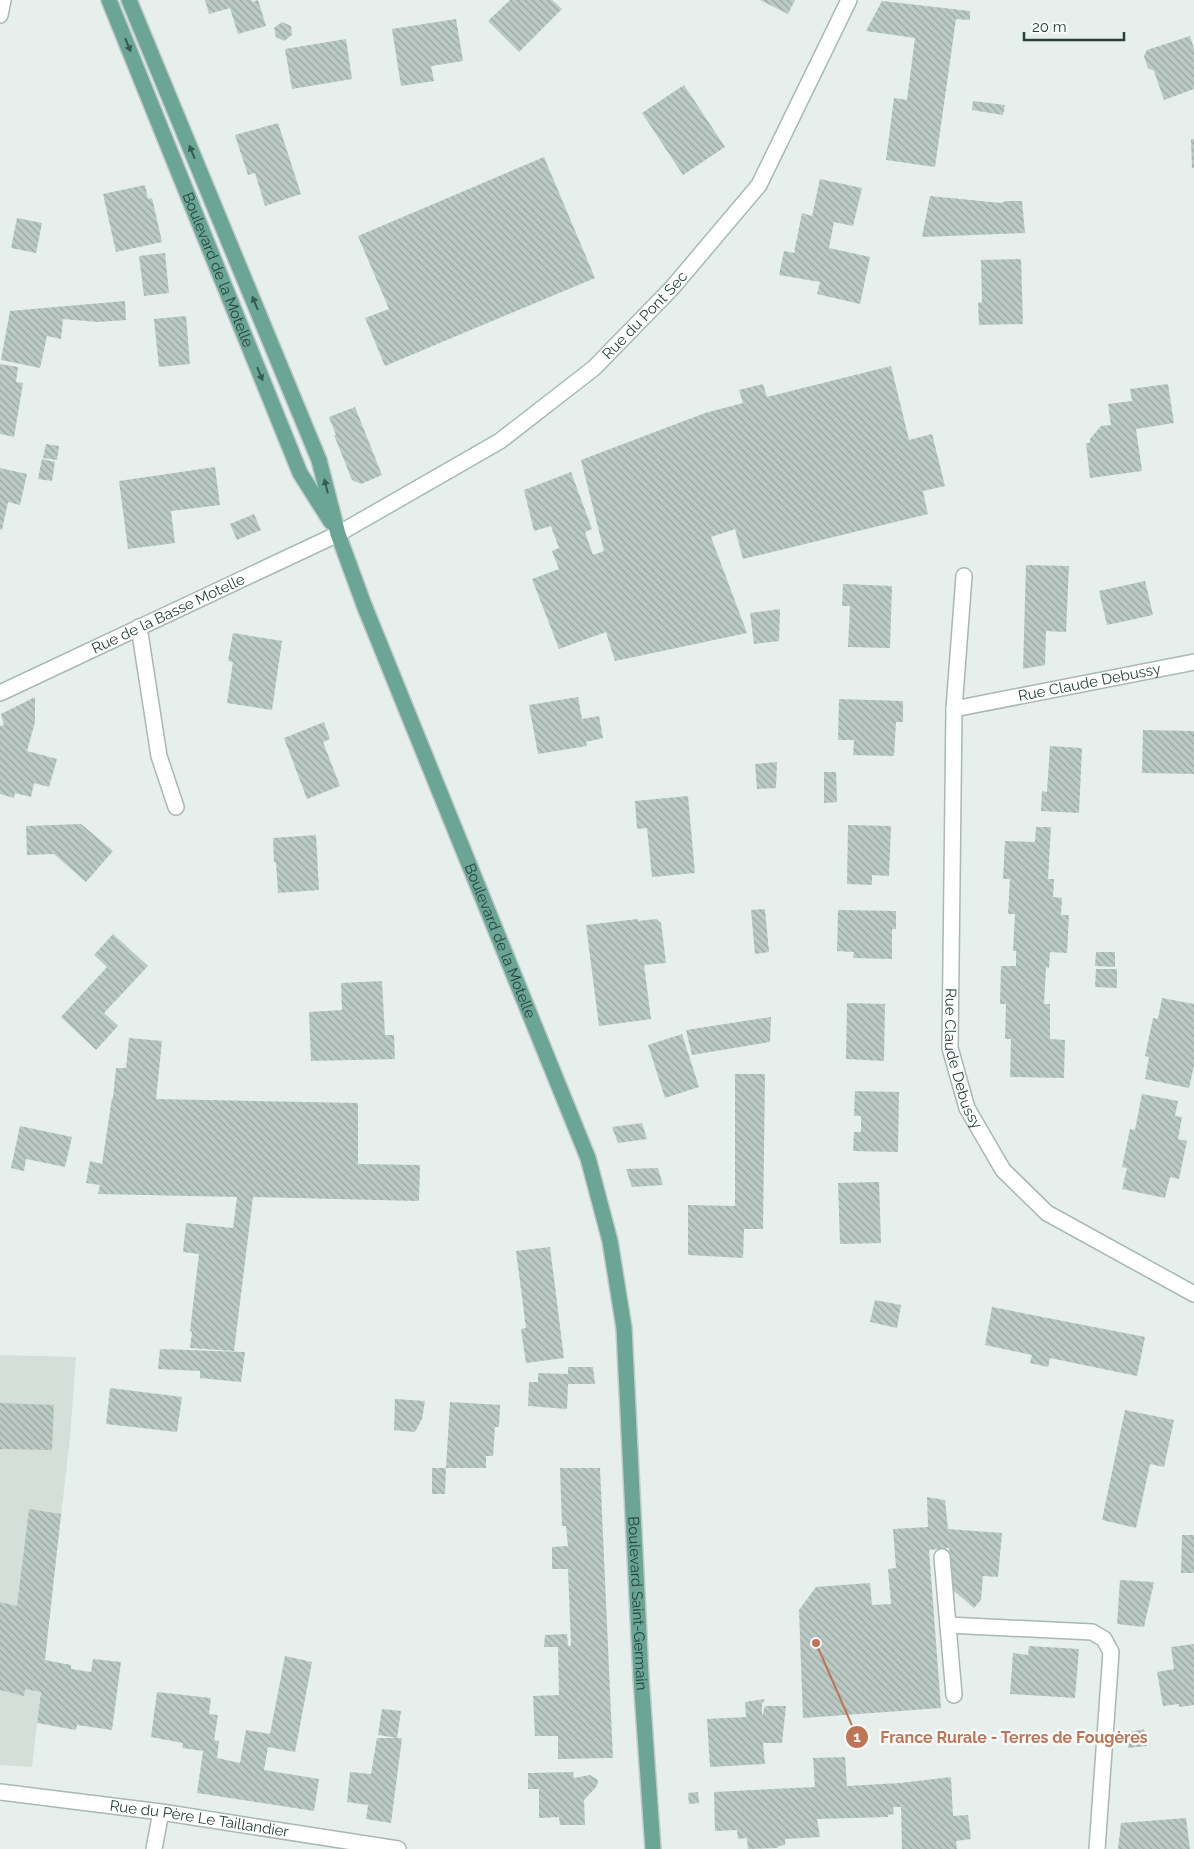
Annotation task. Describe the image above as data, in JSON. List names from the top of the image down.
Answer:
{
  "streets": {
    "main road": ["Boulevard de la Motelle", "Boulevard Saint-Germain"],
    "street": [
      "Rue du Pont Sec",
      "Rue de la Basse Motelle",
      "Rue Claude Debussy",
      "Rue du Père Le Taillandier"
    ]
  },
  "crossings": [
    ["Boulevard de la Motelle", "Rue du Pont Sec"],
    ["Boulevard de la Motelle", "Rue de la Basse Motelle"],
    ["Boulevard de la Motelle", "Boulevard Saint-Germain"],
    ["Rue du Pont Sec", "Rue de la Basse Motelle"]
  ],
  "places": ["France Rurale - Terres de Fougères"],
  "scale_bar": "20 m"
}
